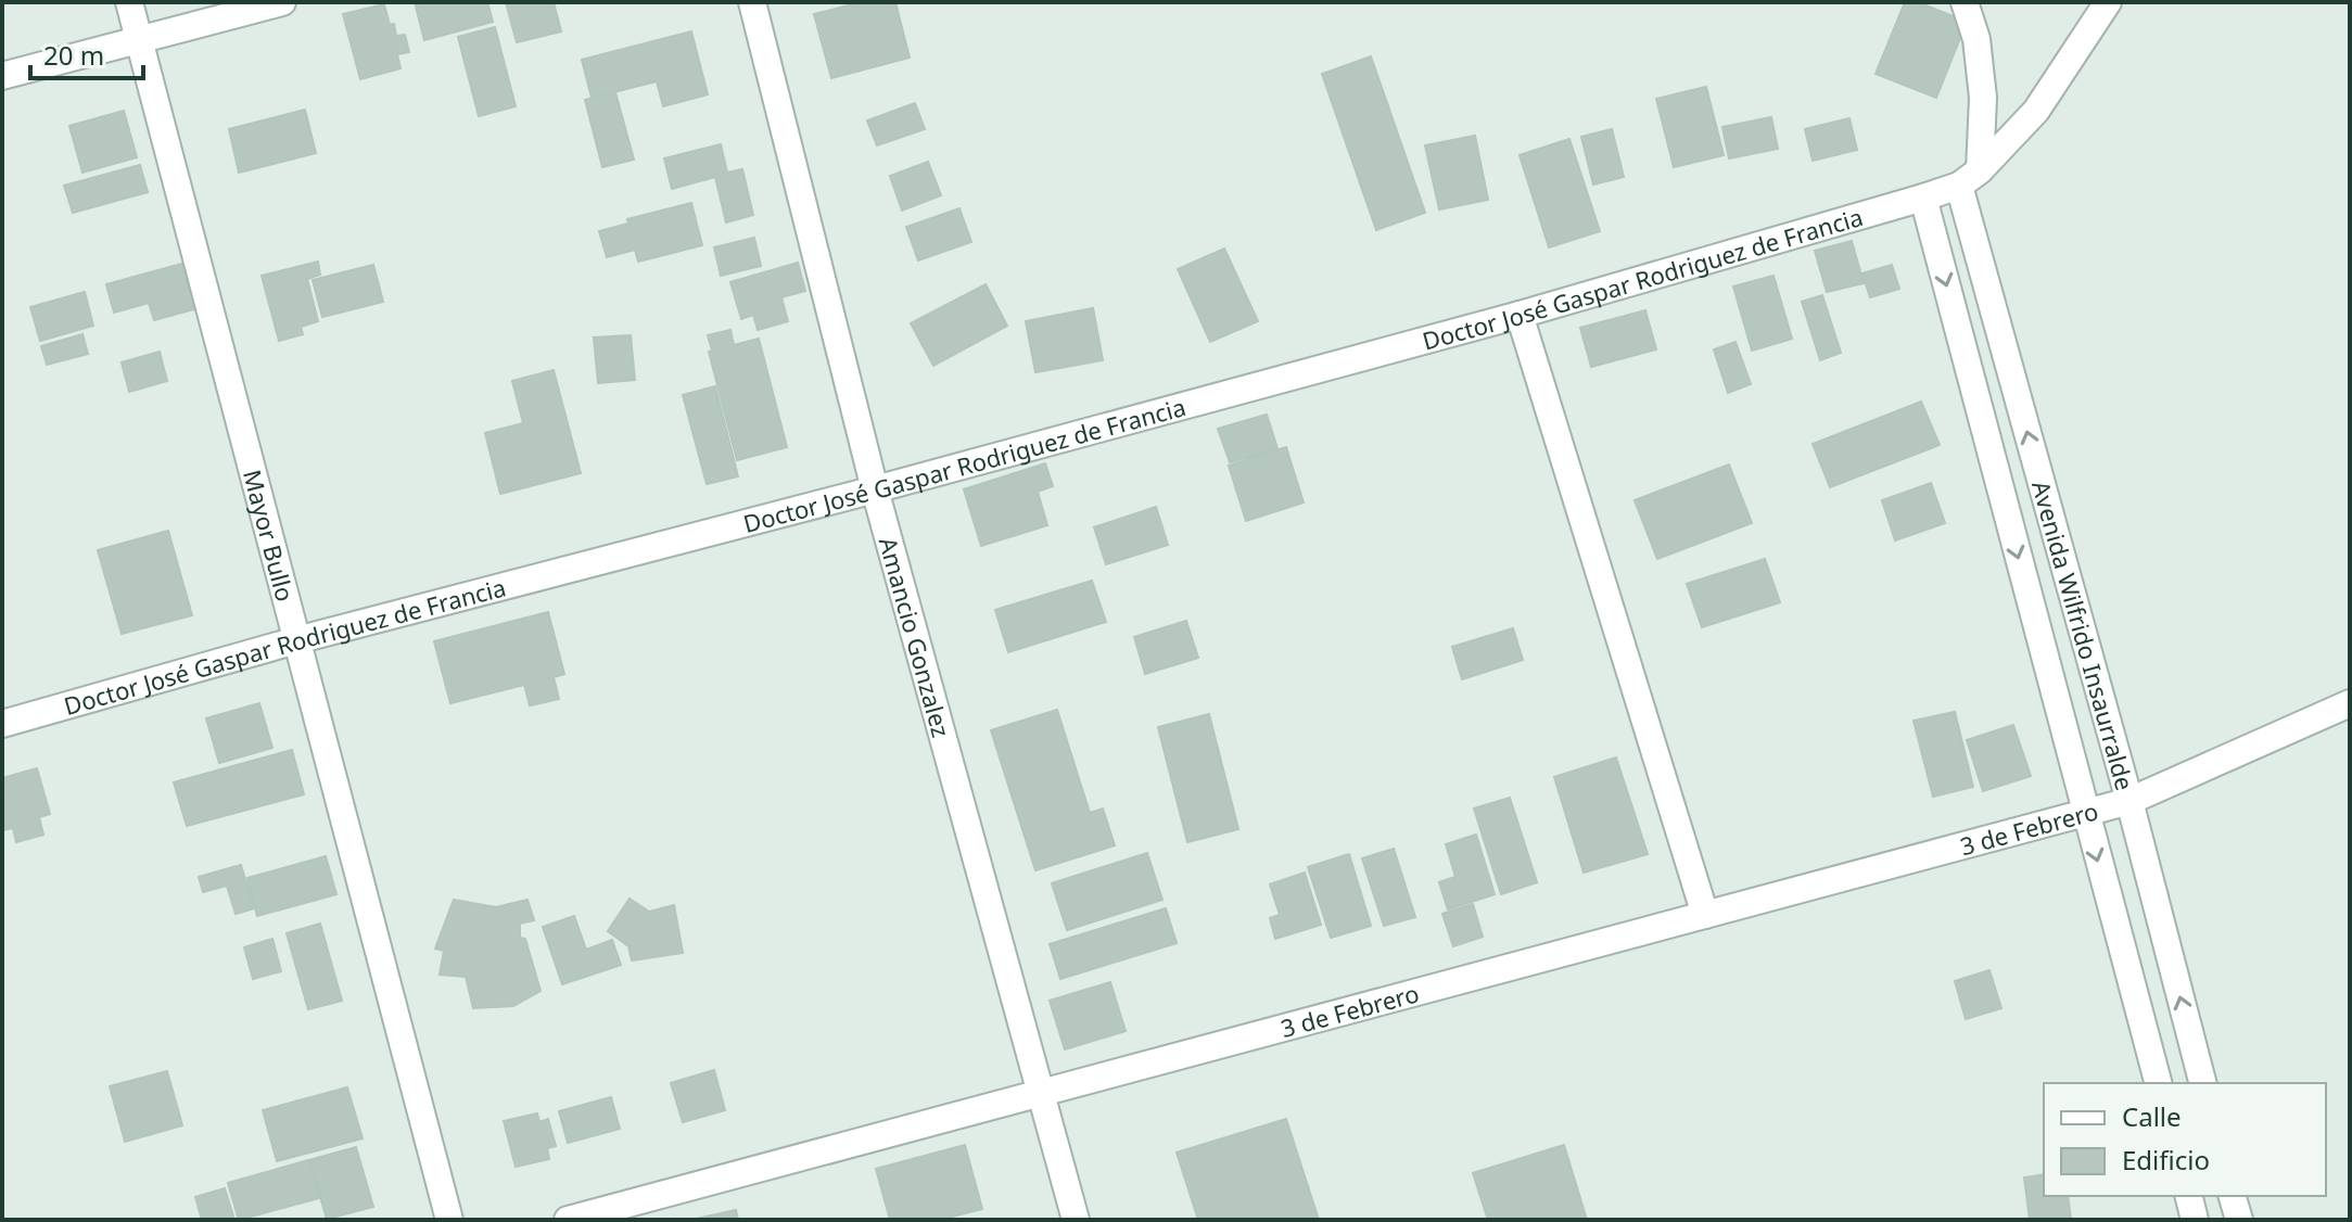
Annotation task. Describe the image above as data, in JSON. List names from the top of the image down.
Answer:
{
  "streets": {
    "street": [
      "Doctor José Gaspar Rodriguez de Francia",
      "Mayor Bullo",
      "Avenida Wilfrido Insaurralde",
      "Amancio Gonzalez",
      "3 de Febrero"
    ]
  },
  "crossings": [
    ["Doctor José Gaspar Rodriguez de Francia", "Mayor Bullo"],
    ["Doctor José Gaspar Rodriguez de Francia", "Avenida Wilfrido Insaurralde"],
    ["Doctor José Gaspar Rodriguez de Francia", "Amancio Gonzalez"],
    ["Avenida Wilfrido Insaurralde", "3 de Febrero"],
    ["Amancio Gonzalez", "3 de Febrero"]
  ],
  "legend": ["Calle", "Edificio"],
  "scale_bar": "20 m"
}
